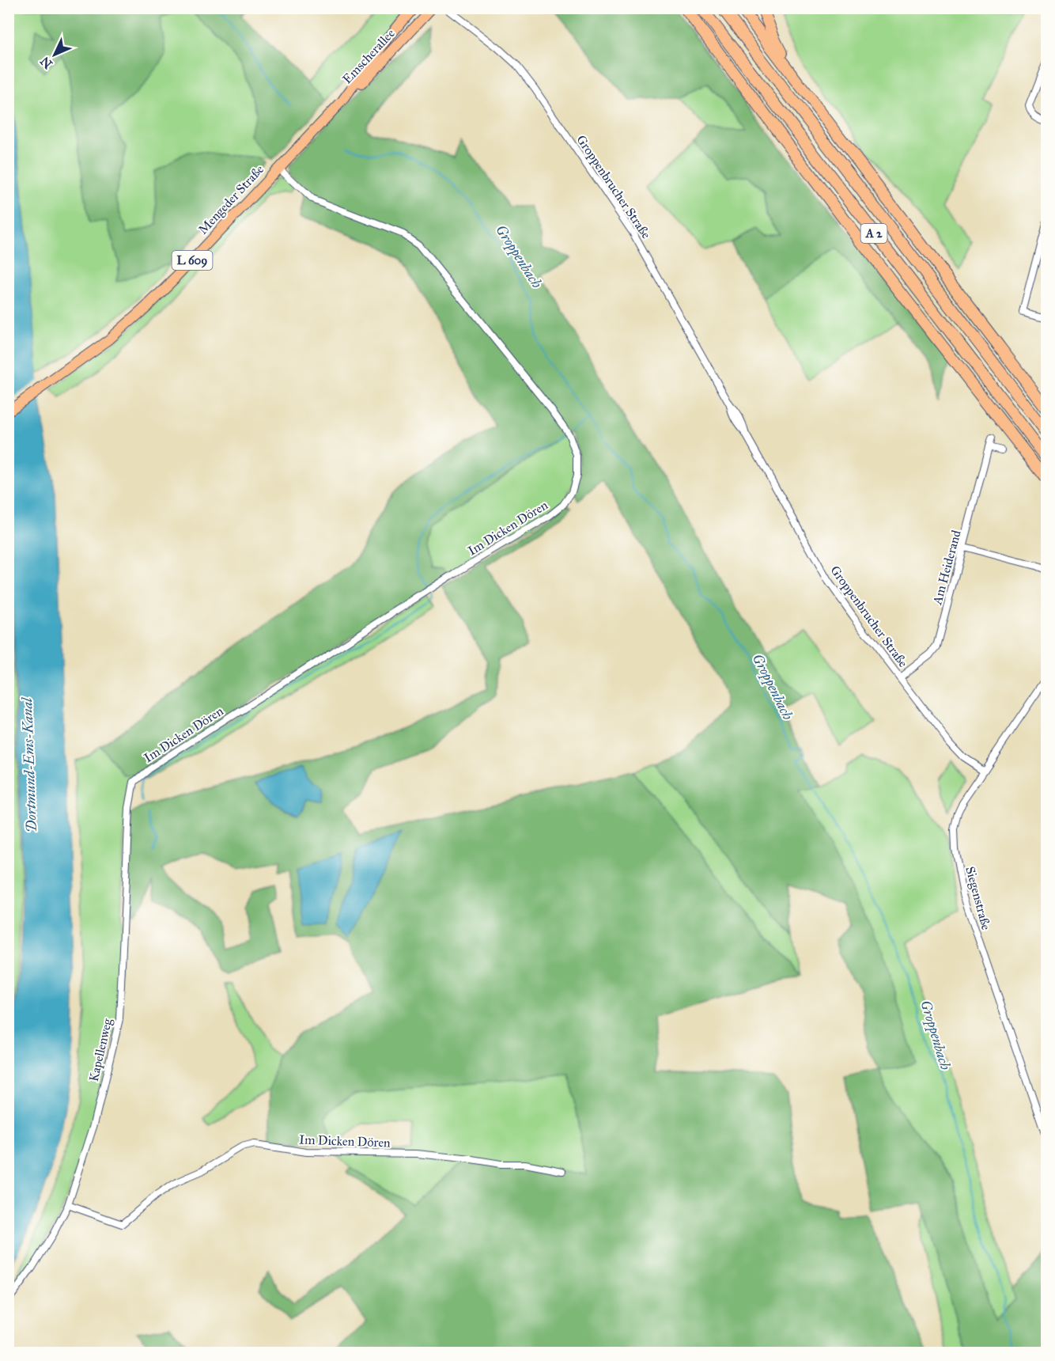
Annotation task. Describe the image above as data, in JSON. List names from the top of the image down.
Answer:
{
  "streets": {
    "highway": ["A 2"],
    "main road": ["Emscherallee", "Mengeder Straße", "L 609"],
    "street": [
      "Groppenbrucher Straße",
      "Im Dicken Dören",
      "Am Heiderand",
      "Siegenstraße",
      "Kapellenweg"
    ]
  },
  "crossings": [
    ["Emscherallee", "Mengeder Straße"],
    ["Groppenbrucher Straße", "Am Heiderand"],
    ["Groppenbrucher Straße", "Siegenstraße"],
    ["Mengeder Straße", "Im Dicken Dören"],
    ["Im Dicken Dören", "Kapellenweg"]
  ],
  "water": ["Groppenbach", "Dortmund-Ems-Kanal"],
  "north": "bottom left"
}
